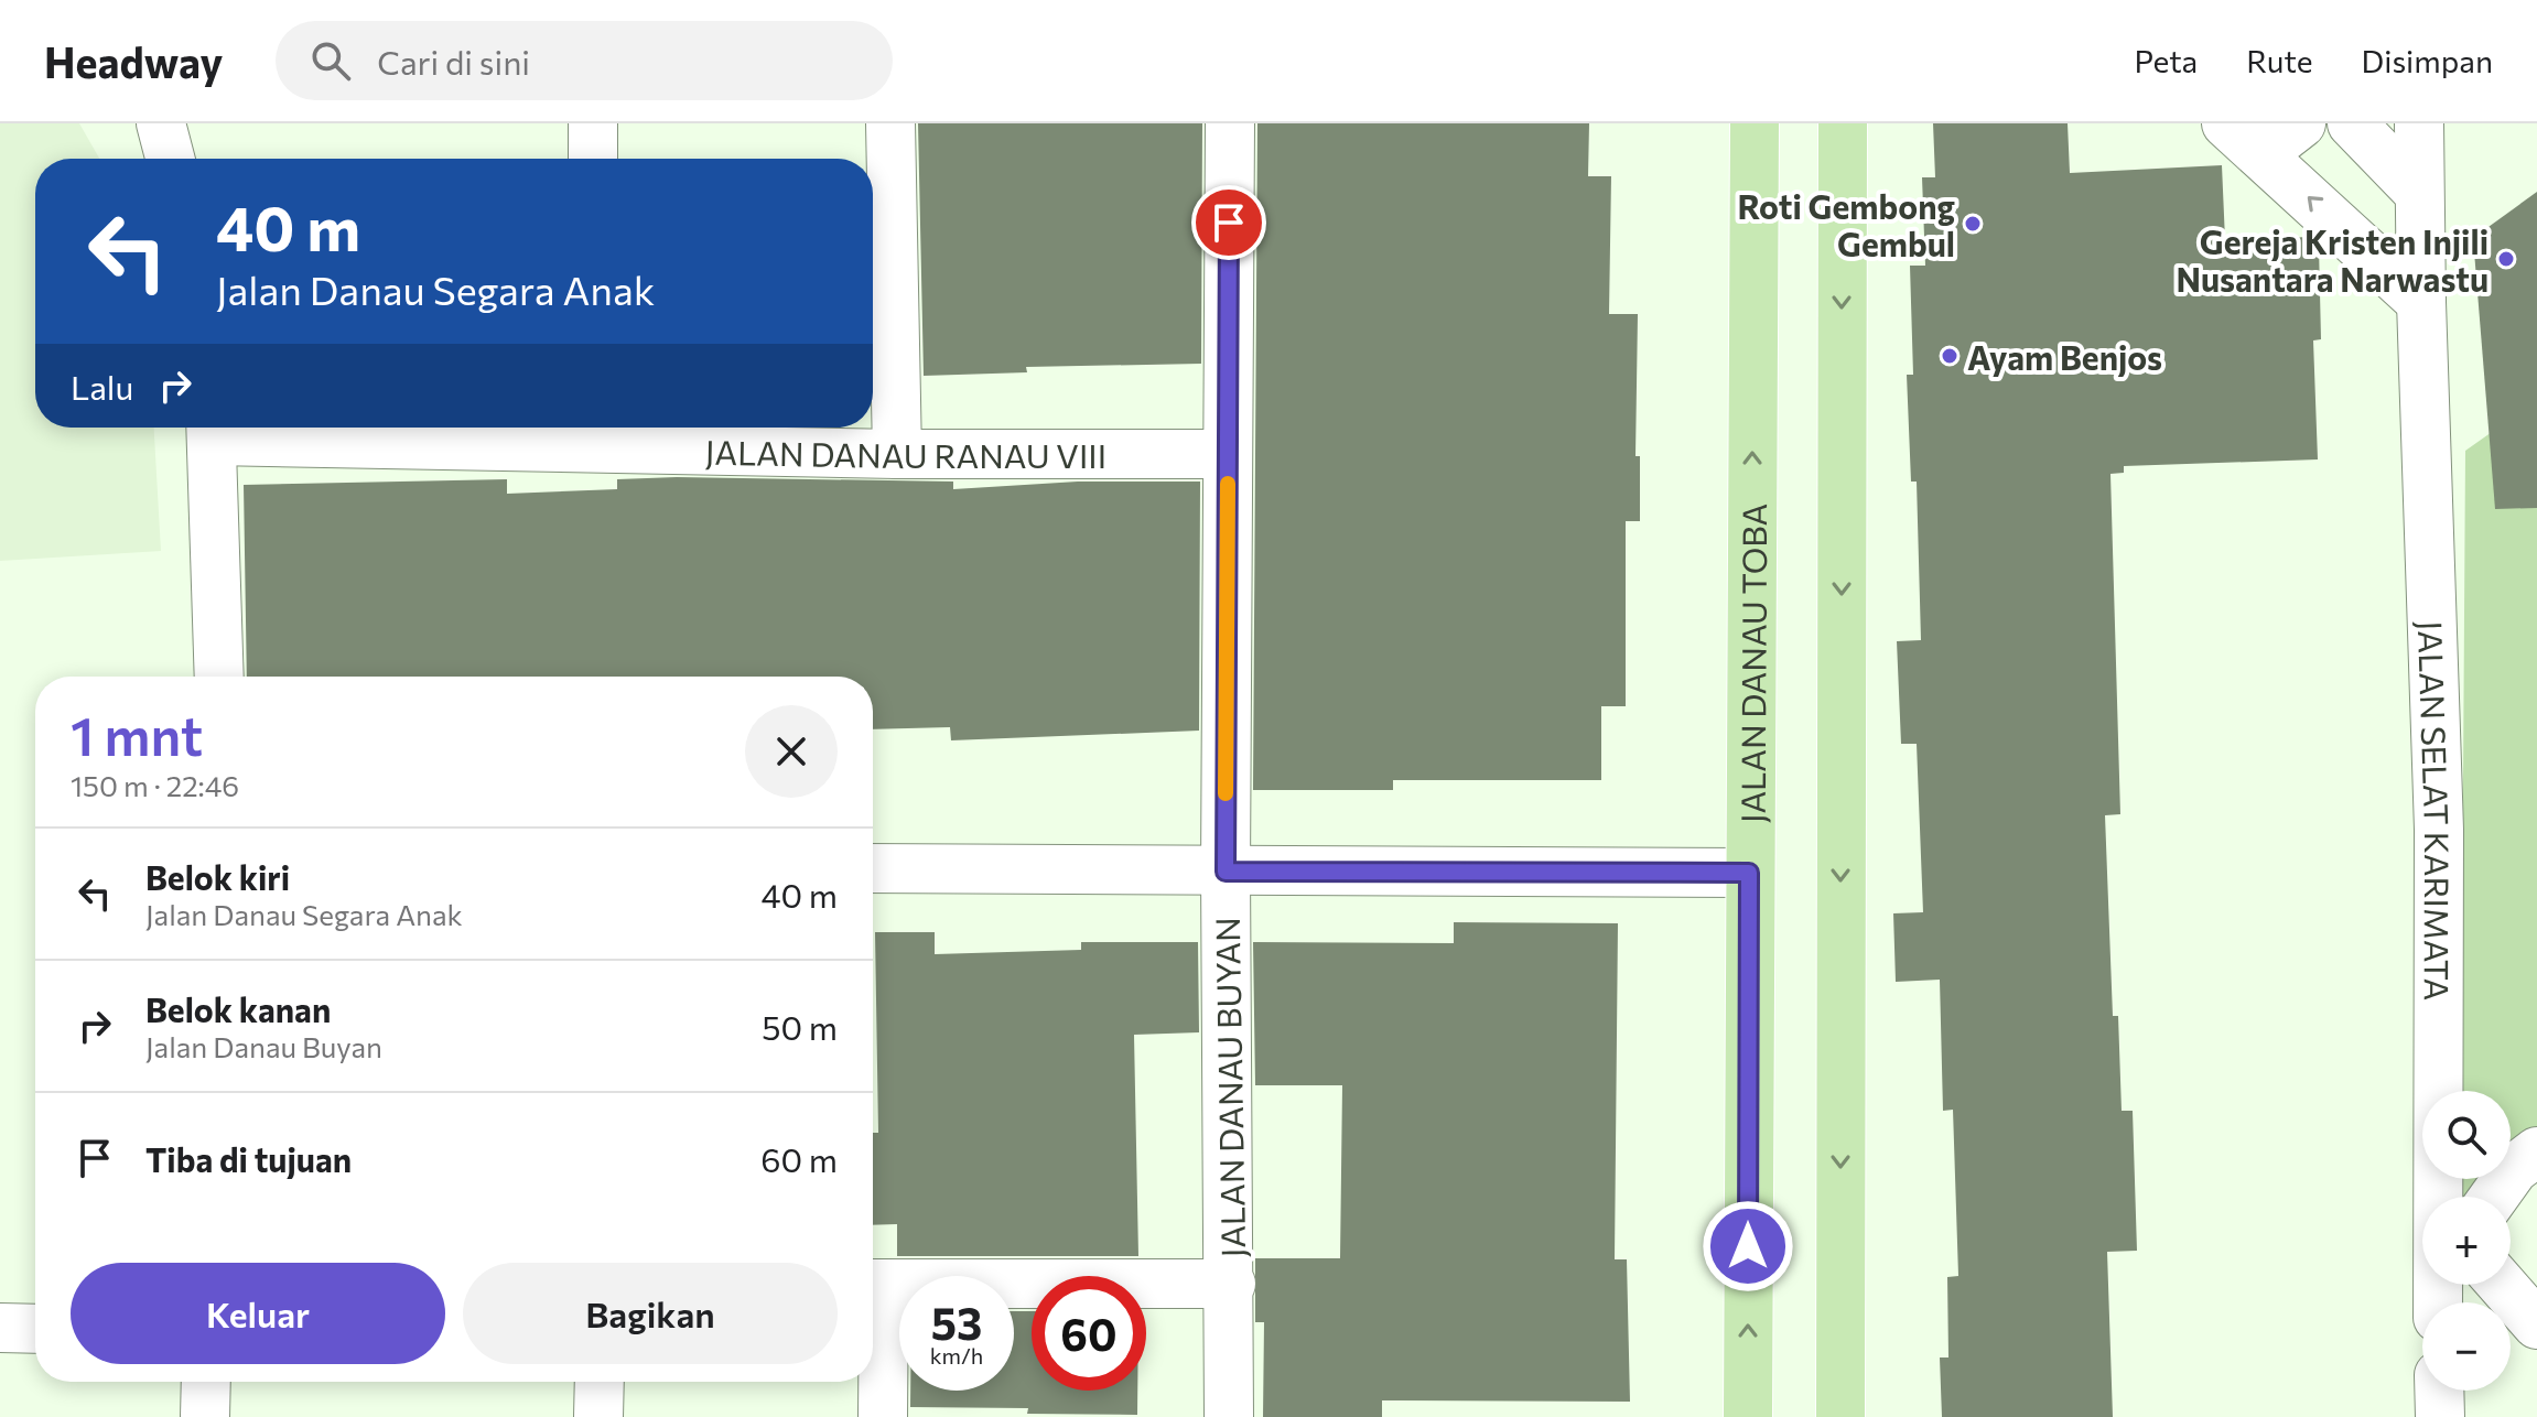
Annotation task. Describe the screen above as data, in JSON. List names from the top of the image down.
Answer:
{
  "streets": {
    "main road": ["JALAN DANAU TOBA"],
    "street": ["JALAN DANAU RANAU VIII", "JALAN SELAT KARIMATA", "JALAN DANAU BUYAN"]
  },
  "crossings": [
    ["JALAN DANAU RANAU VIII", "JALAN DANAU BUYAN"]
  ],
  "places": ["Roti Gembong Gembul", "Gereja Kristen Injili Nusantara Narwastu", "Ayam Benjos"],
  "page": {
    "header": "Headway",
    "search": "Cari di sini",
    "nav": ["Peta", "Rute", "Disimpan"],
    "turn": ["40 m", "Jalan Danau Segara Anak"],
    "then": "Lalu",
    "heading": ["1 mnt", "150 m · 22:46"],
    "list": [
      {
        "name": "Belok kiri",
        "note": "Jalan Danau Segara Anak",
        "value": "40 m"
      },
      {
        "name": "Belok kanan",
        "note": "Jalan Danau Buyan",
        "value": "50 m"
      },
      {
        "name": "Tiba di tujuan",
        "value": "60 m"
      }
    ],
    "map_buttons": ["+", "−"],
    "buttons": ["Keluar", "Bagikan"],
    "speed": "53 km/h",
    "limit": "60"
  }
}
